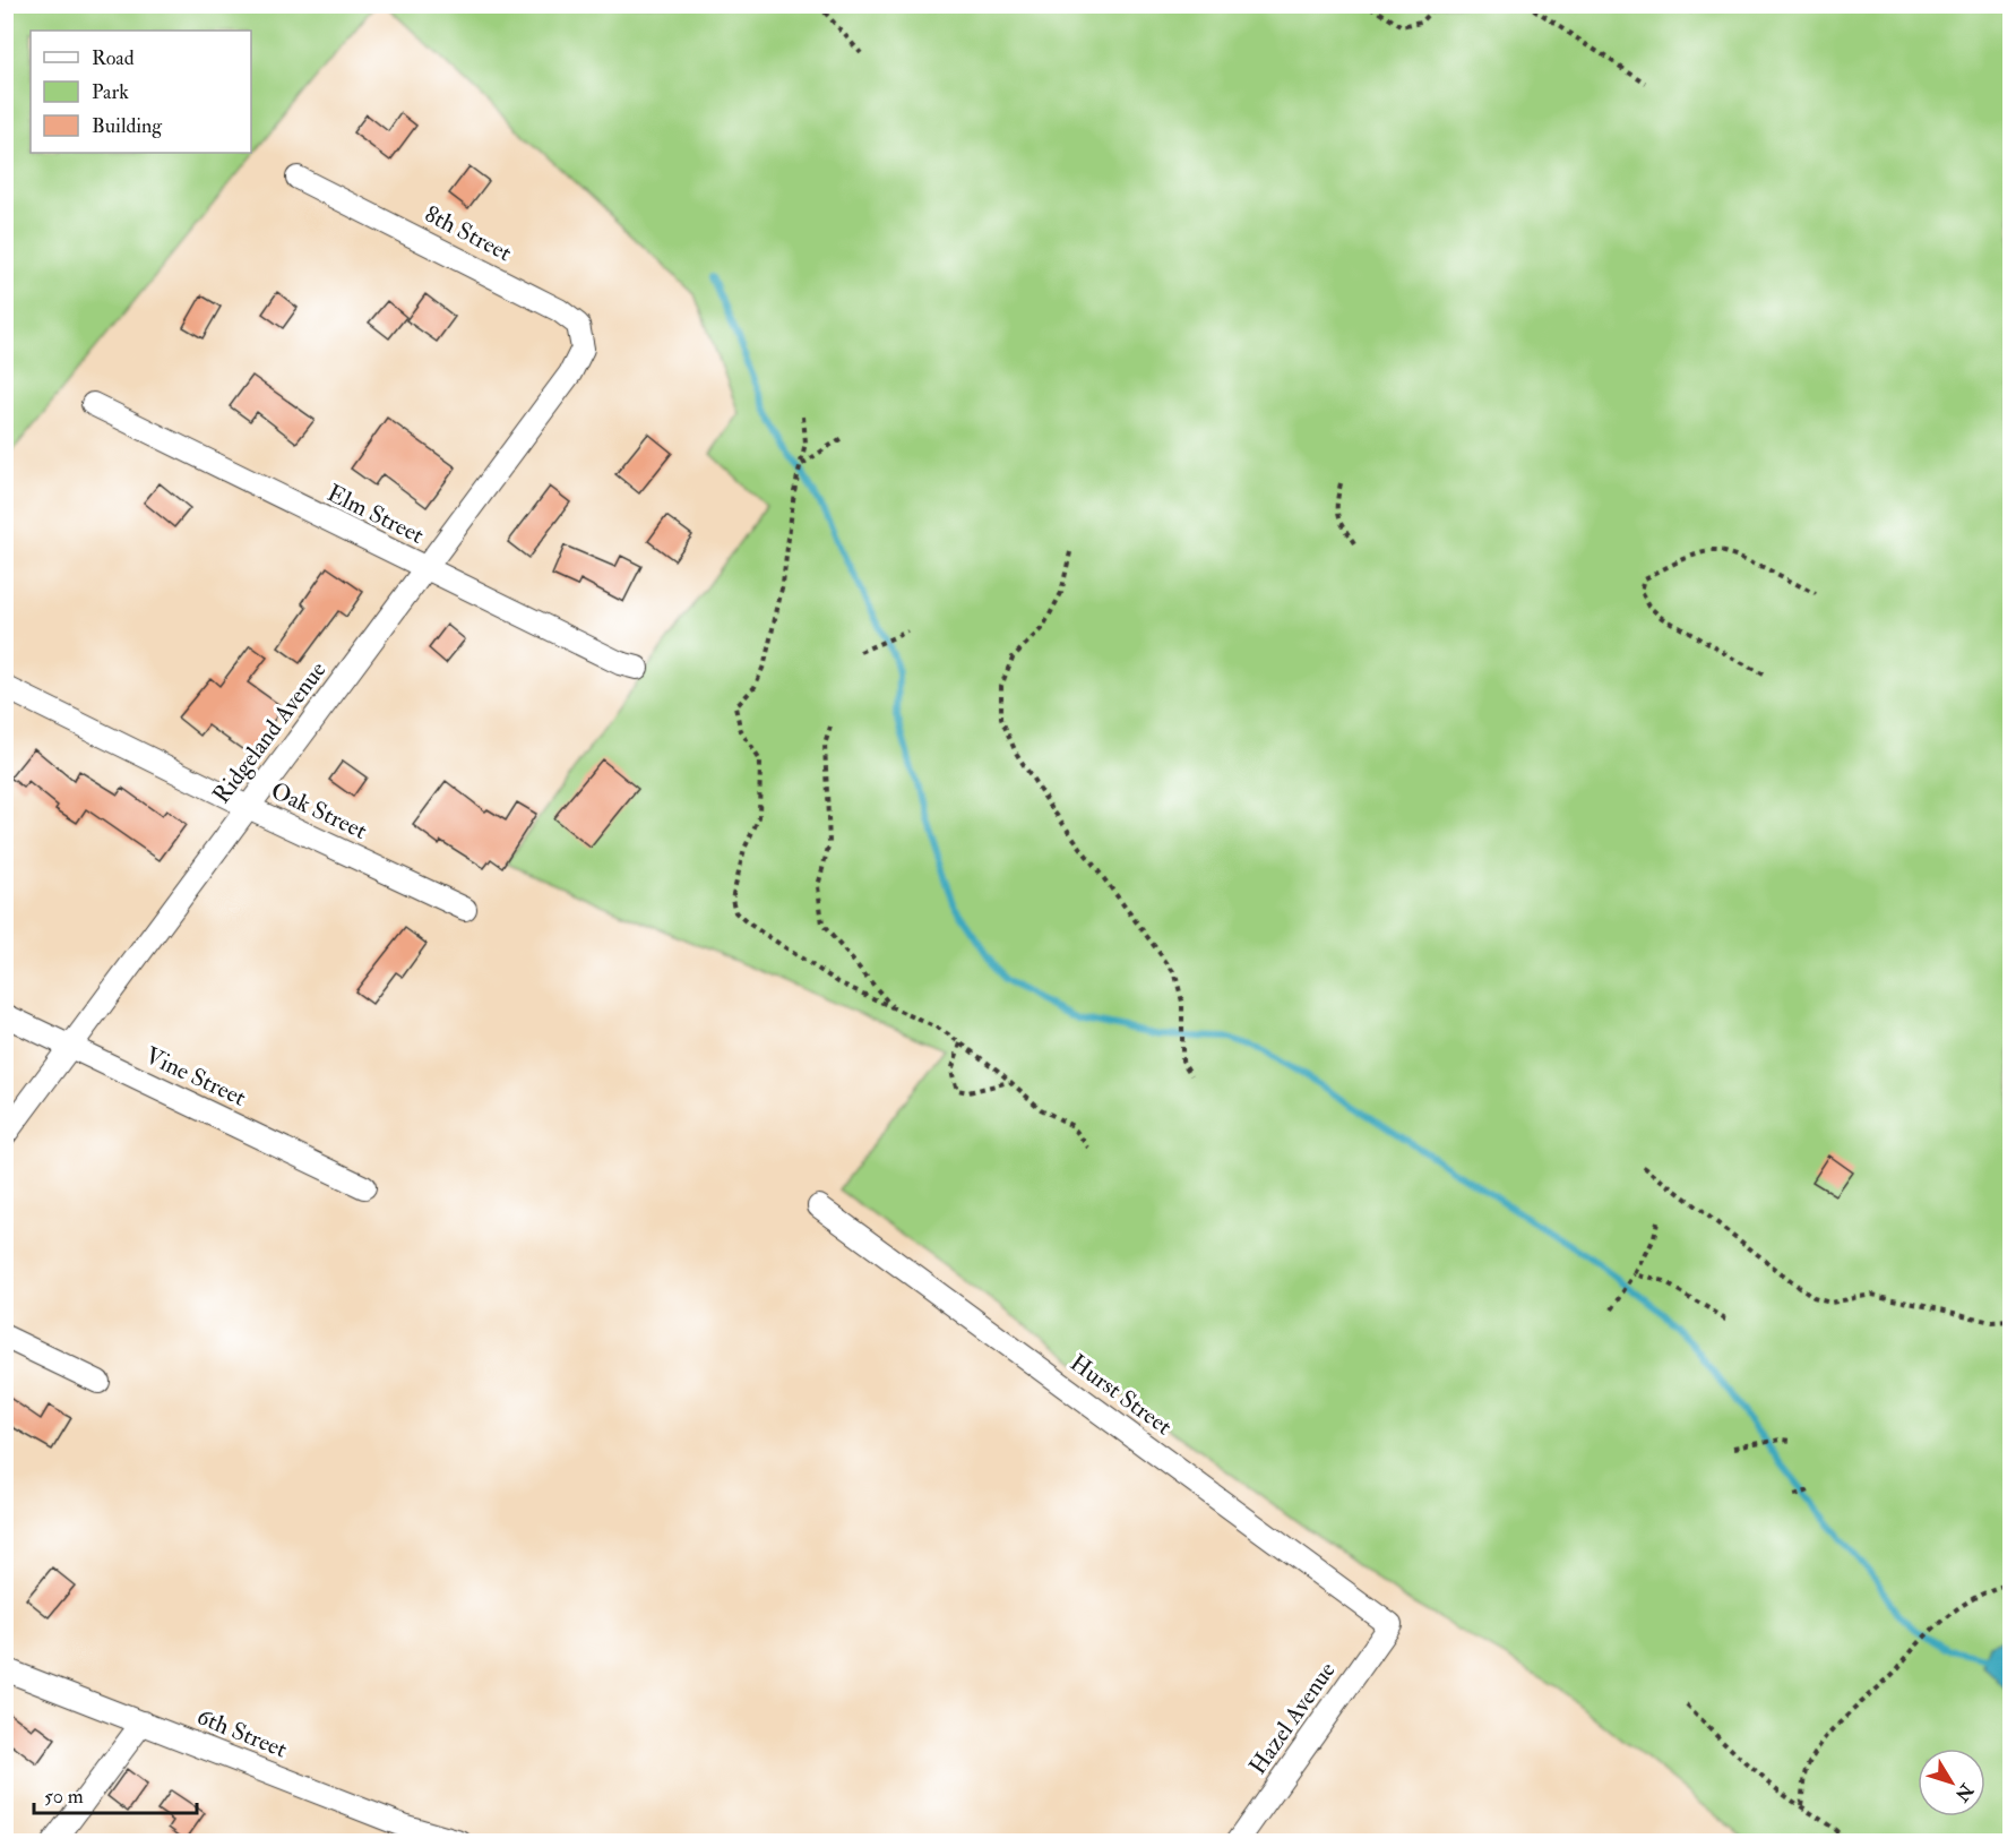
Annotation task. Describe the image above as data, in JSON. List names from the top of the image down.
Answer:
{
  "streets": {
    "street": [
      "8th Street",
      "Elm Street",
      "Ridgeland Avenue",
      "Oak Street",
      "Vine Street",
      "Hurst Street",
      "Hazel Avenue",
      "6th Street"
    ]
  },
  "crossings": [
    ["8th Street", "Ridgeland Avenue"],
    ["Elm Street", "Ridgeland Avenue"],
    ["Ridgeland Avenue", "Oak Street"],
    ["Ridgeland Avenue", "Vine Street"],
    ["Hurst Street", "Hazel Avenue"]
  ],
  "legend": ["Road", "Park", "Building"],
  "scale_bar": "50 m",
  "north": "bottom right"
}
